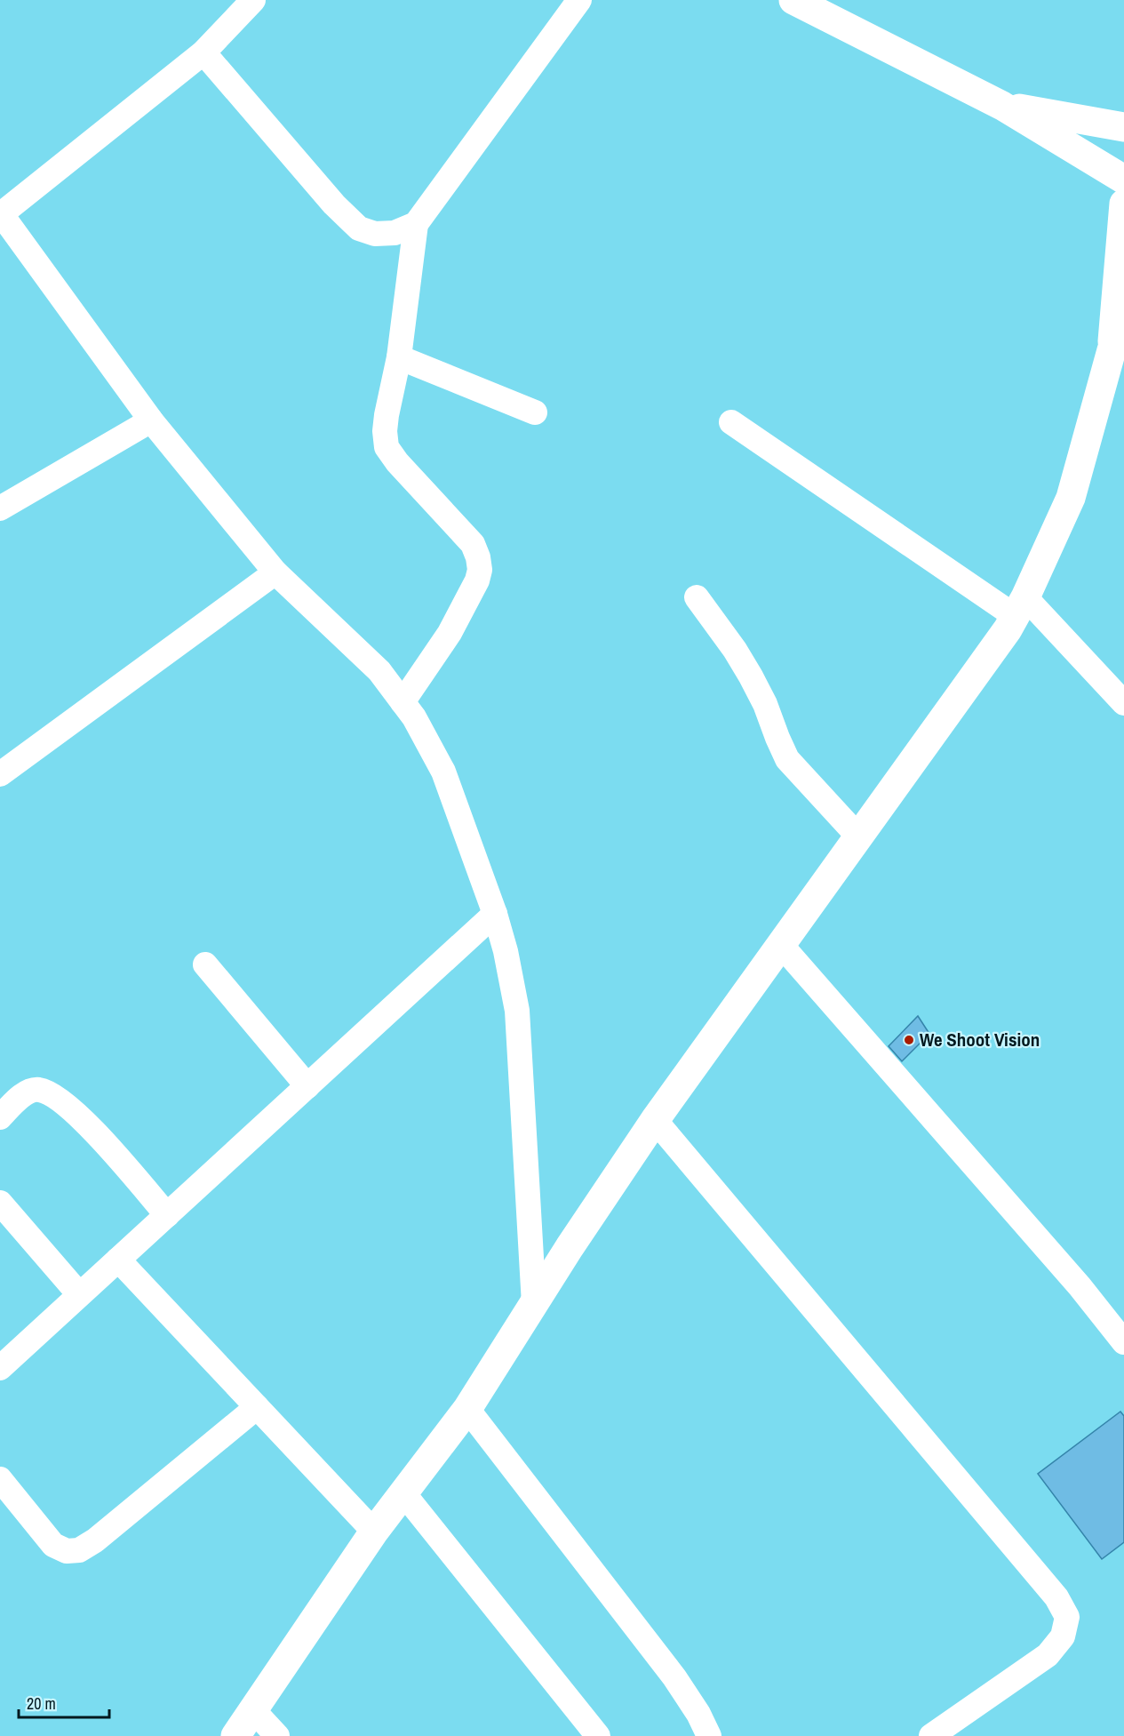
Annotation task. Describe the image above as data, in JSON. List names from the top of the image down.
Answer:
{
  "places": ["We Shoot Vision"],
  "scale_bar": "20 m"
}
